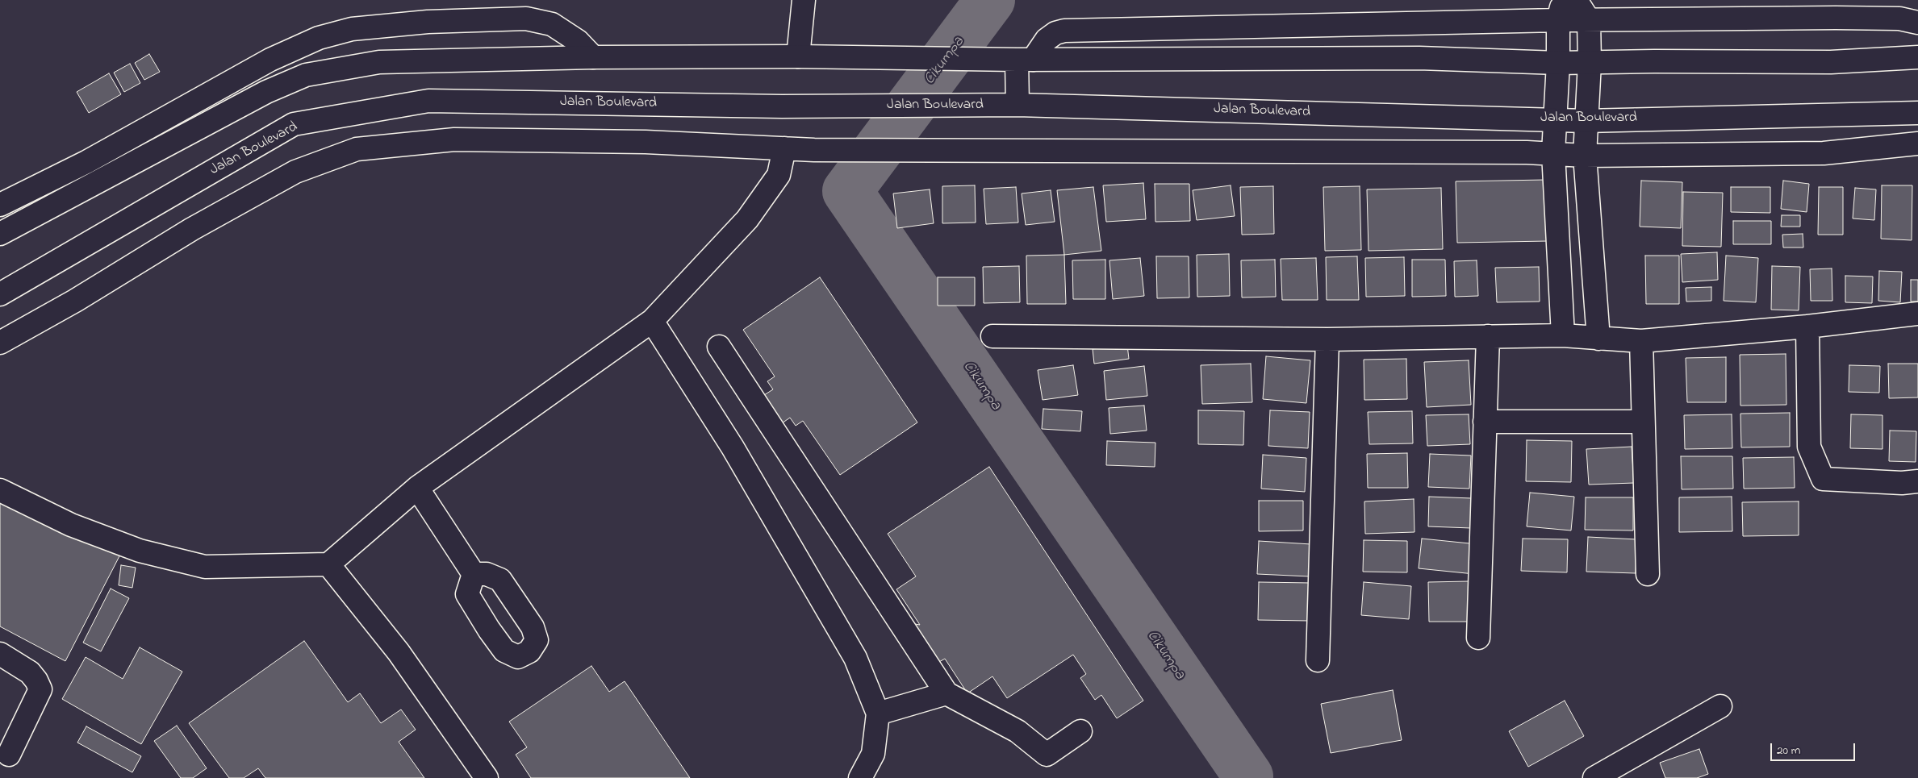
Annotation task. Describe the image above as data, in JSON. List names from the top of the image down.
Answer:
{
  "streets": {
    "street": ["Jalan Boulevard"]
  },
  "water": ["Cikumpa"],
  "scale_bar": "20 m"
}
